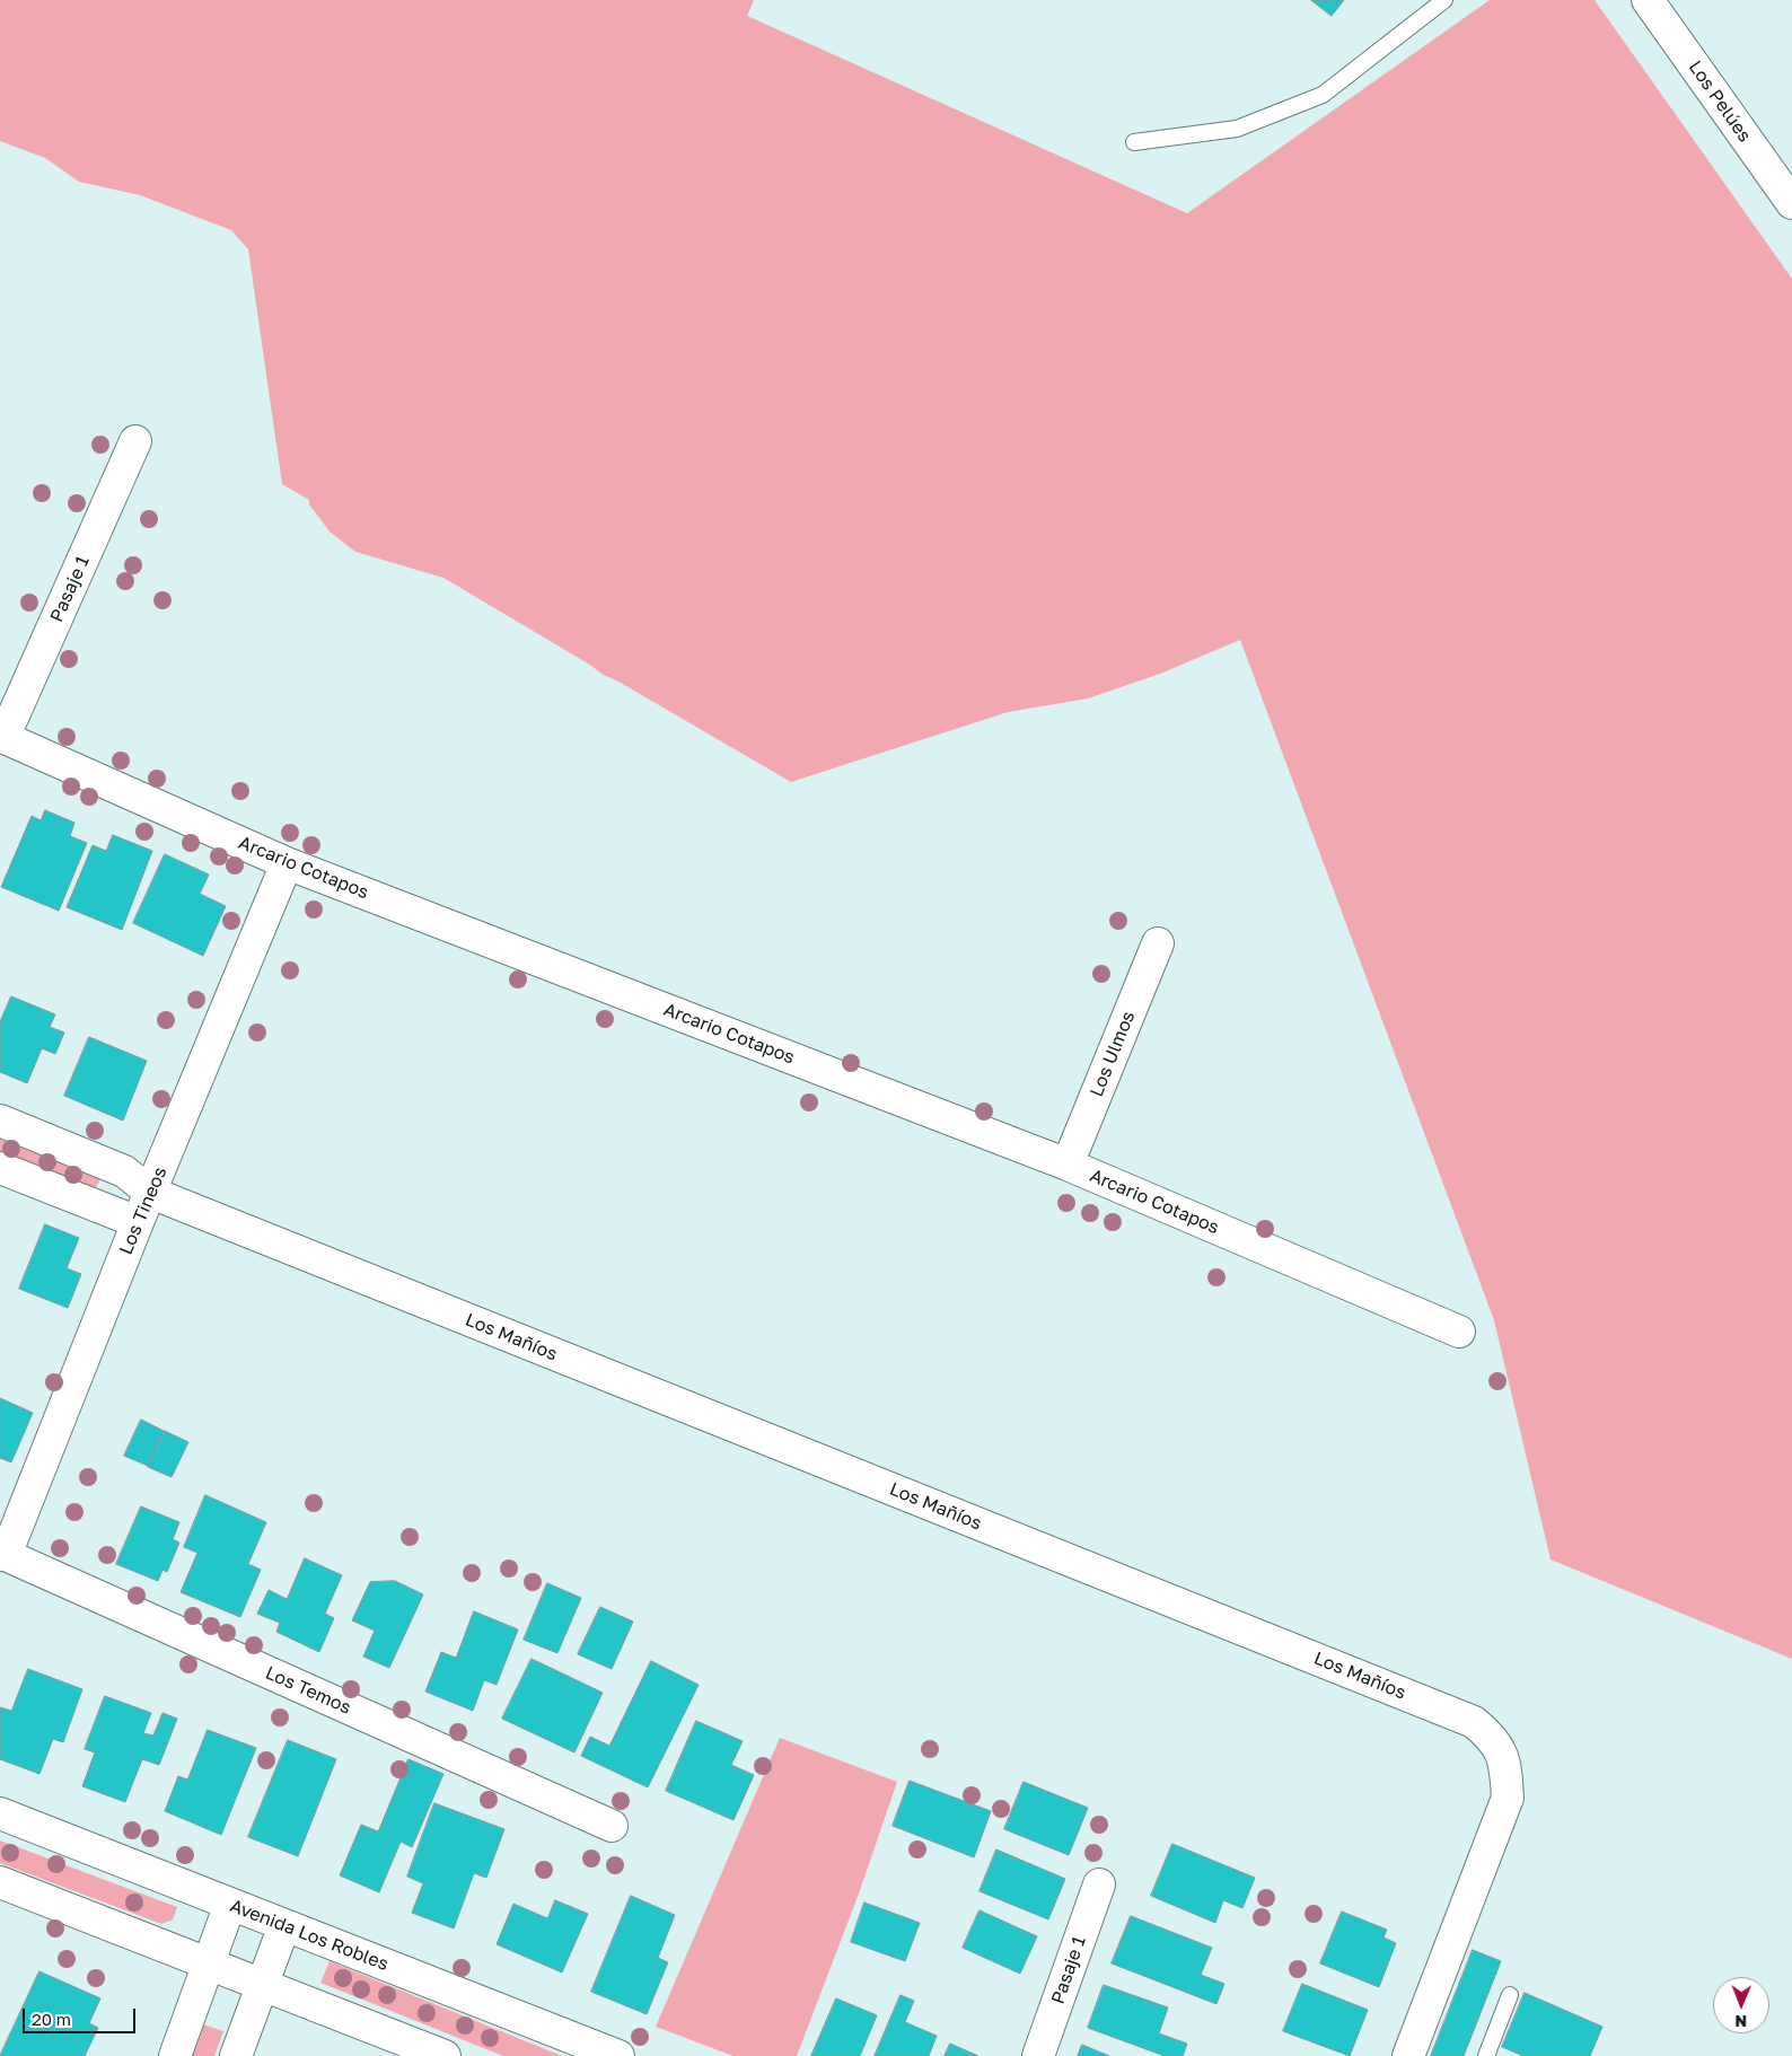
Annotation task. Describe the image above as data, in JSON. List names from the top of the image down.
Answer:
{
  "streets": {
    "street": [
      "Los Pelúes",
      "Pasaje 1",
      "Arcario Cotapos",
      "Los Ulmos",
      "Los Tineos",
      "Los Mañíos",
      "Los Temos",
      "Avenida Los Robles"
    ]
  },
  "crossings": [
    ["Pasaje 1", "Arcario Cotapos"],
    ["Arcario Cotapos", "Los Ulmos"],
    ["Arcario Cotapos", "Los Tineos"],
    ["Los Tineos", "Los Mañíos"],
    ["Los Tineos", "Los Temos"]
  ],
  "scale_bar": "20 m",
  "north": "bottom"
}
